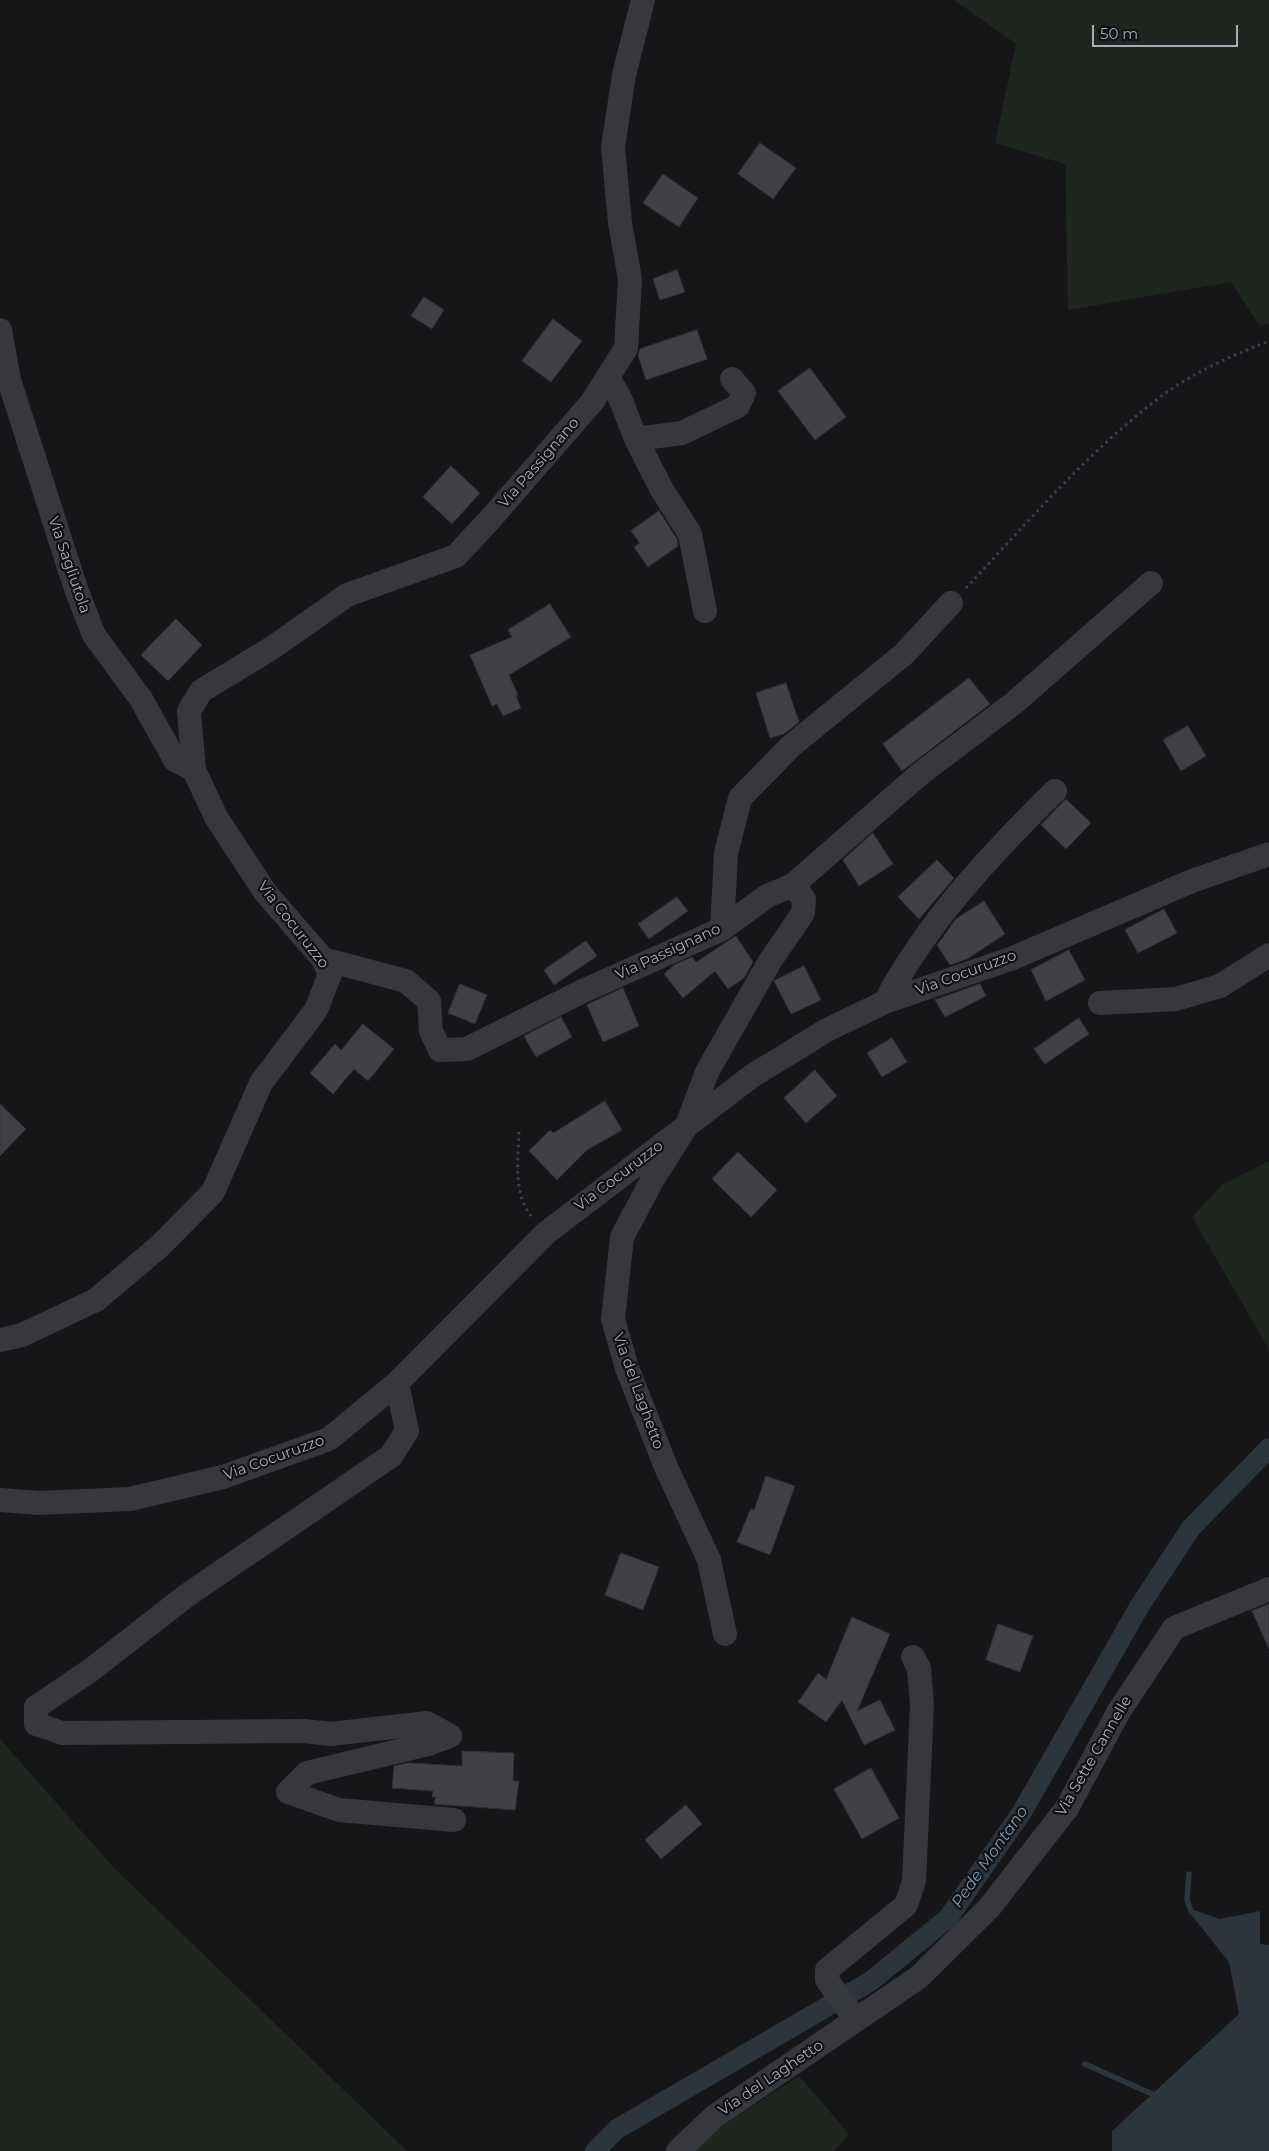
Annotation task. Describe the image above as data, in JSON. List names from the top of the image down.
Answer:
{
  "streets": {
    "street": [
      "Via Passignano",
      "Via Sagliutola",
      "Via Cocuruzzo",
      "Via del Laghetto",
      "Via Sette Cannelle"
    ]
  },
  "crossings": [
    ["Via Passignano", "Via Sagliutola"],
    ["Via Passignano", "Via Cocuruzzo"],
    ["Via Sagliutola", "Via Cocuruzzo"],
    ["Via Cocuruzzo", "Via del Laghetto"],
    ["Via del Laghetto", "Via Sette Cannelle"]
  ],
  "water": ["Pede Montano"],
  "scale_bar": "50 m"
}
